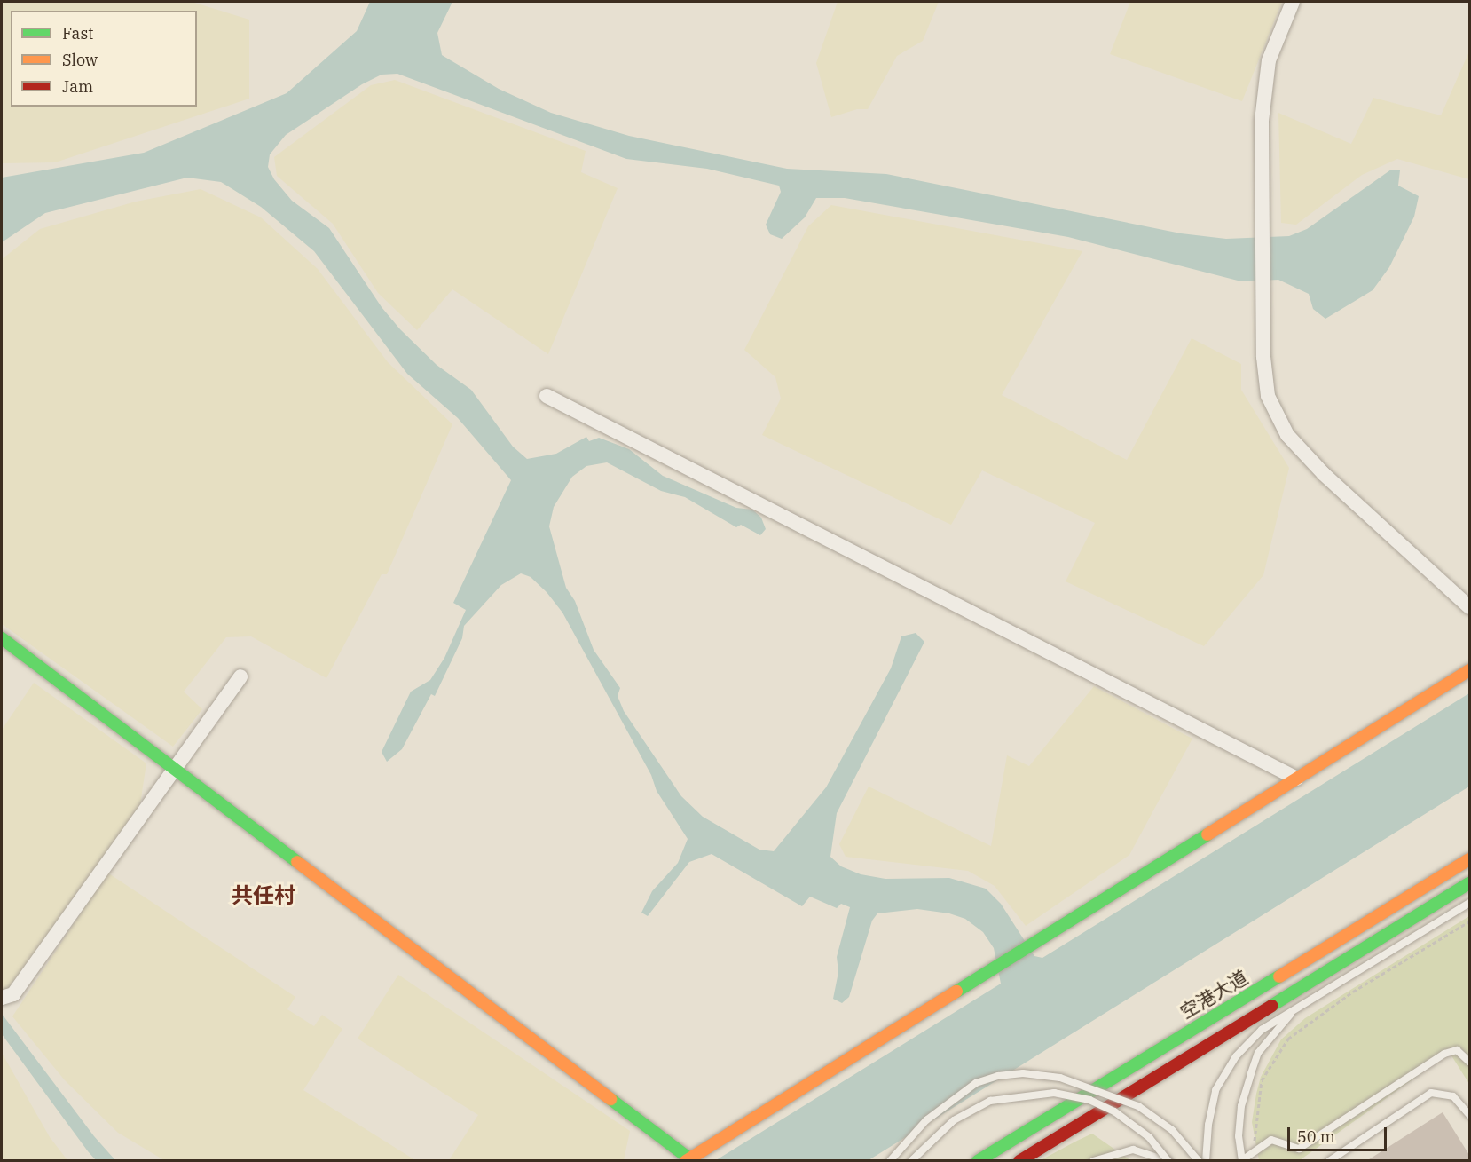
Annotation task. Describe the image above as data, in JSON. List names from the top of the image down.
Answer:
{
  "streets": {
    "main road": ["空港大道"]
  },
  "districts": ["共任村"],
  "legend": ["Fast", "Slow", "Jam"],
  "scale_bar": "50 m"
}
